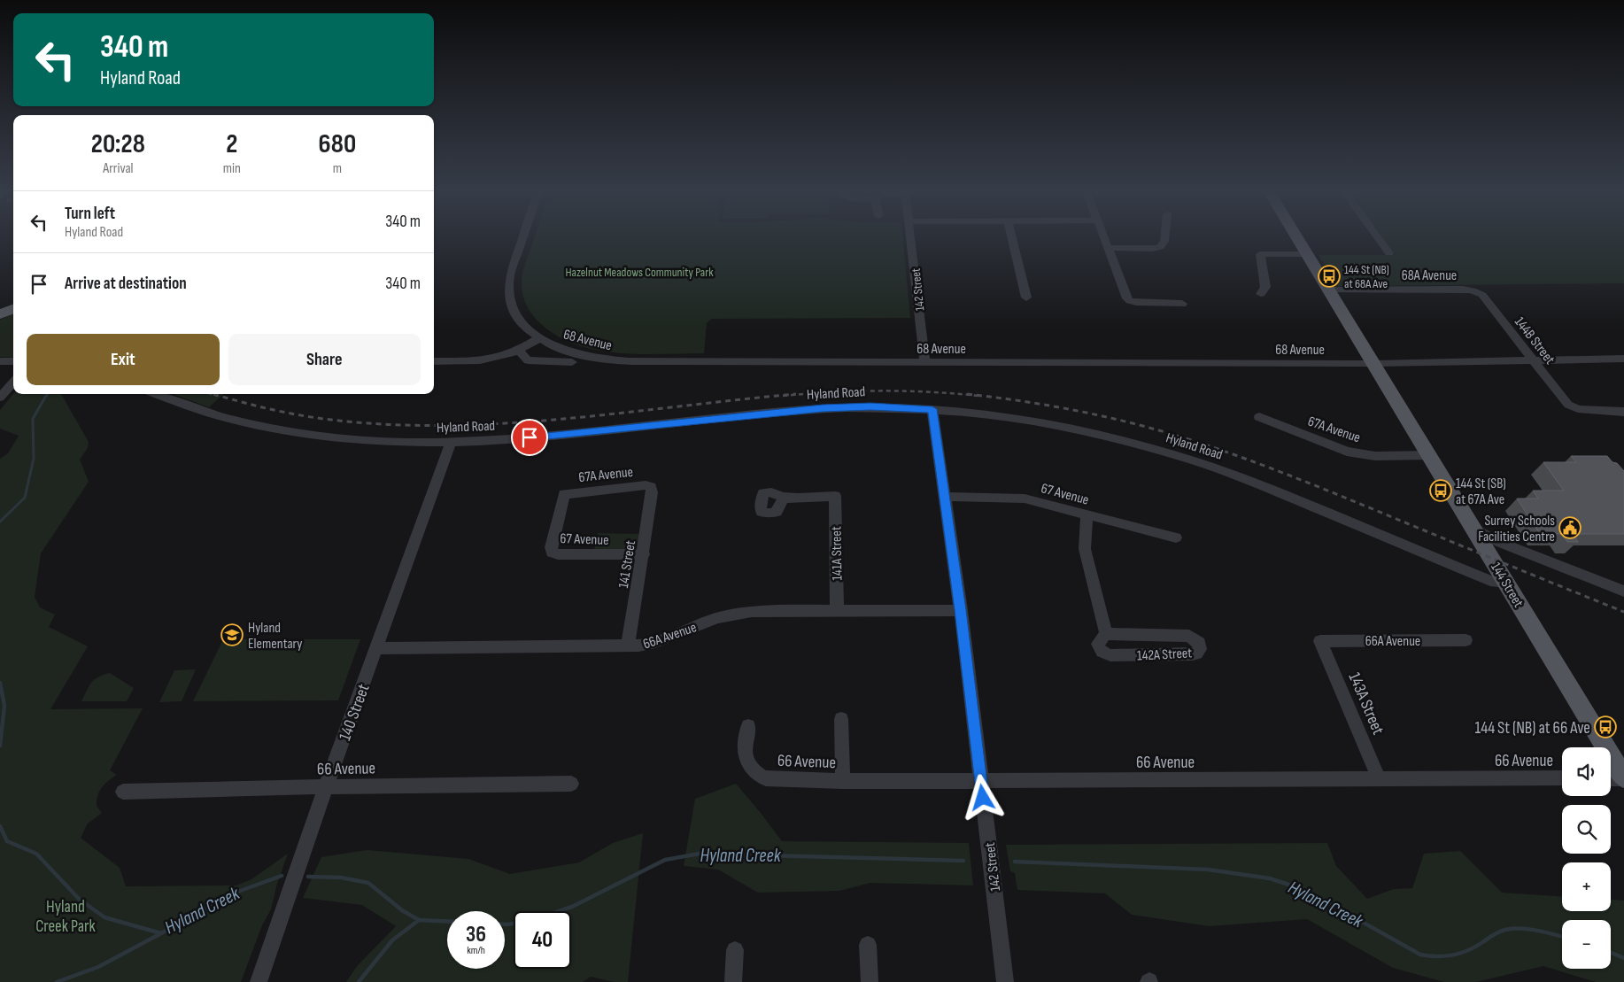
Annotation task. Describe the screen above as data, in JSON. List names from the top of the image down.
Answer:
{
  "streets": {
    "main road": ["144 Street"],
    "street": [
      "68A Avenue",
      "142 Street",
      "68 Avenue",
      "144B Street",
      "Hyland Road",
      "67A Avenue",
      "67 Avenue",
      "141A Street",
      "141 Street",
      "66A Avenue",
      "142A Street",
      "143A Street",
      "140 Street",
      "66 Avenue"
    ]
  },
  "crossings": [
    ["68A Avenue", "144B Street"],
    ["68A Avenue", "144 Street"],
    ["142 Street", "68 Avenue"],
    ["142 Street", "Hyland Road"],
    ["142 Street", "67 Avenue"],
    ["142 Street", "66A Avenue"],
    ["142 Street", "66 Avenue"],
    ["68 Avenue", "144B Street"],
    ["68 Avenue", "144 Street"],
    ["Hyland Road", "144 Street"],
    ["Hyland Road", "140 Street"],
    ["67A Avenue", "67 Avenue"],
    ["67A Avenue", "141 Street"],
    ["67A Avenue", "144 Street"],
    ["67 Avenue", "141 Street"],
    ["67 Avenue", "142A Street"],
    ["141A Street", "66A Avenue"],
    ["141 Street", "66A Avenue"],
    ["66A Avenue", "143A Street"],
    ["66A Avenue", "140 Street"],
    ["143A Street", "66 Avenue"],
    ["140 Street", "66 Avenue"]
  ],
  "water": ["Hyland Creek"],
  "parks": ["Hazelnut Meadows Community Park", "Hyland Creek Park"],
  "places": {
    "bus stop": ["144 St (NB) at 68A Ave", "144 St (SB) at 67A Ave", "144 St (NB) at 66 Ave"],
    "public building": ["Surrey Schools Facilities Centre"],
    "school or university": ["Hyland Elementary"]
  },
  "page": {
    "turn": ["340 m", "Hyland Road"],
    "eta": [
      "20:28",
      "Arrival",
      "2",
      "min",
      "680",
      "m"
    ],
    "list": [
      {
        "name": "Turn left",
        "note": "Hyland Road",
        "value": "340 m"
      },
      {
        "name": "Arrive at destination",
        "value": "340 m"
      }
    ],
    "buttons": ["Exit", "Share"],
    "map_buttons": ["+", "−"],
    "speed": "36 km/h",
    "limit": "40"
  }
}
